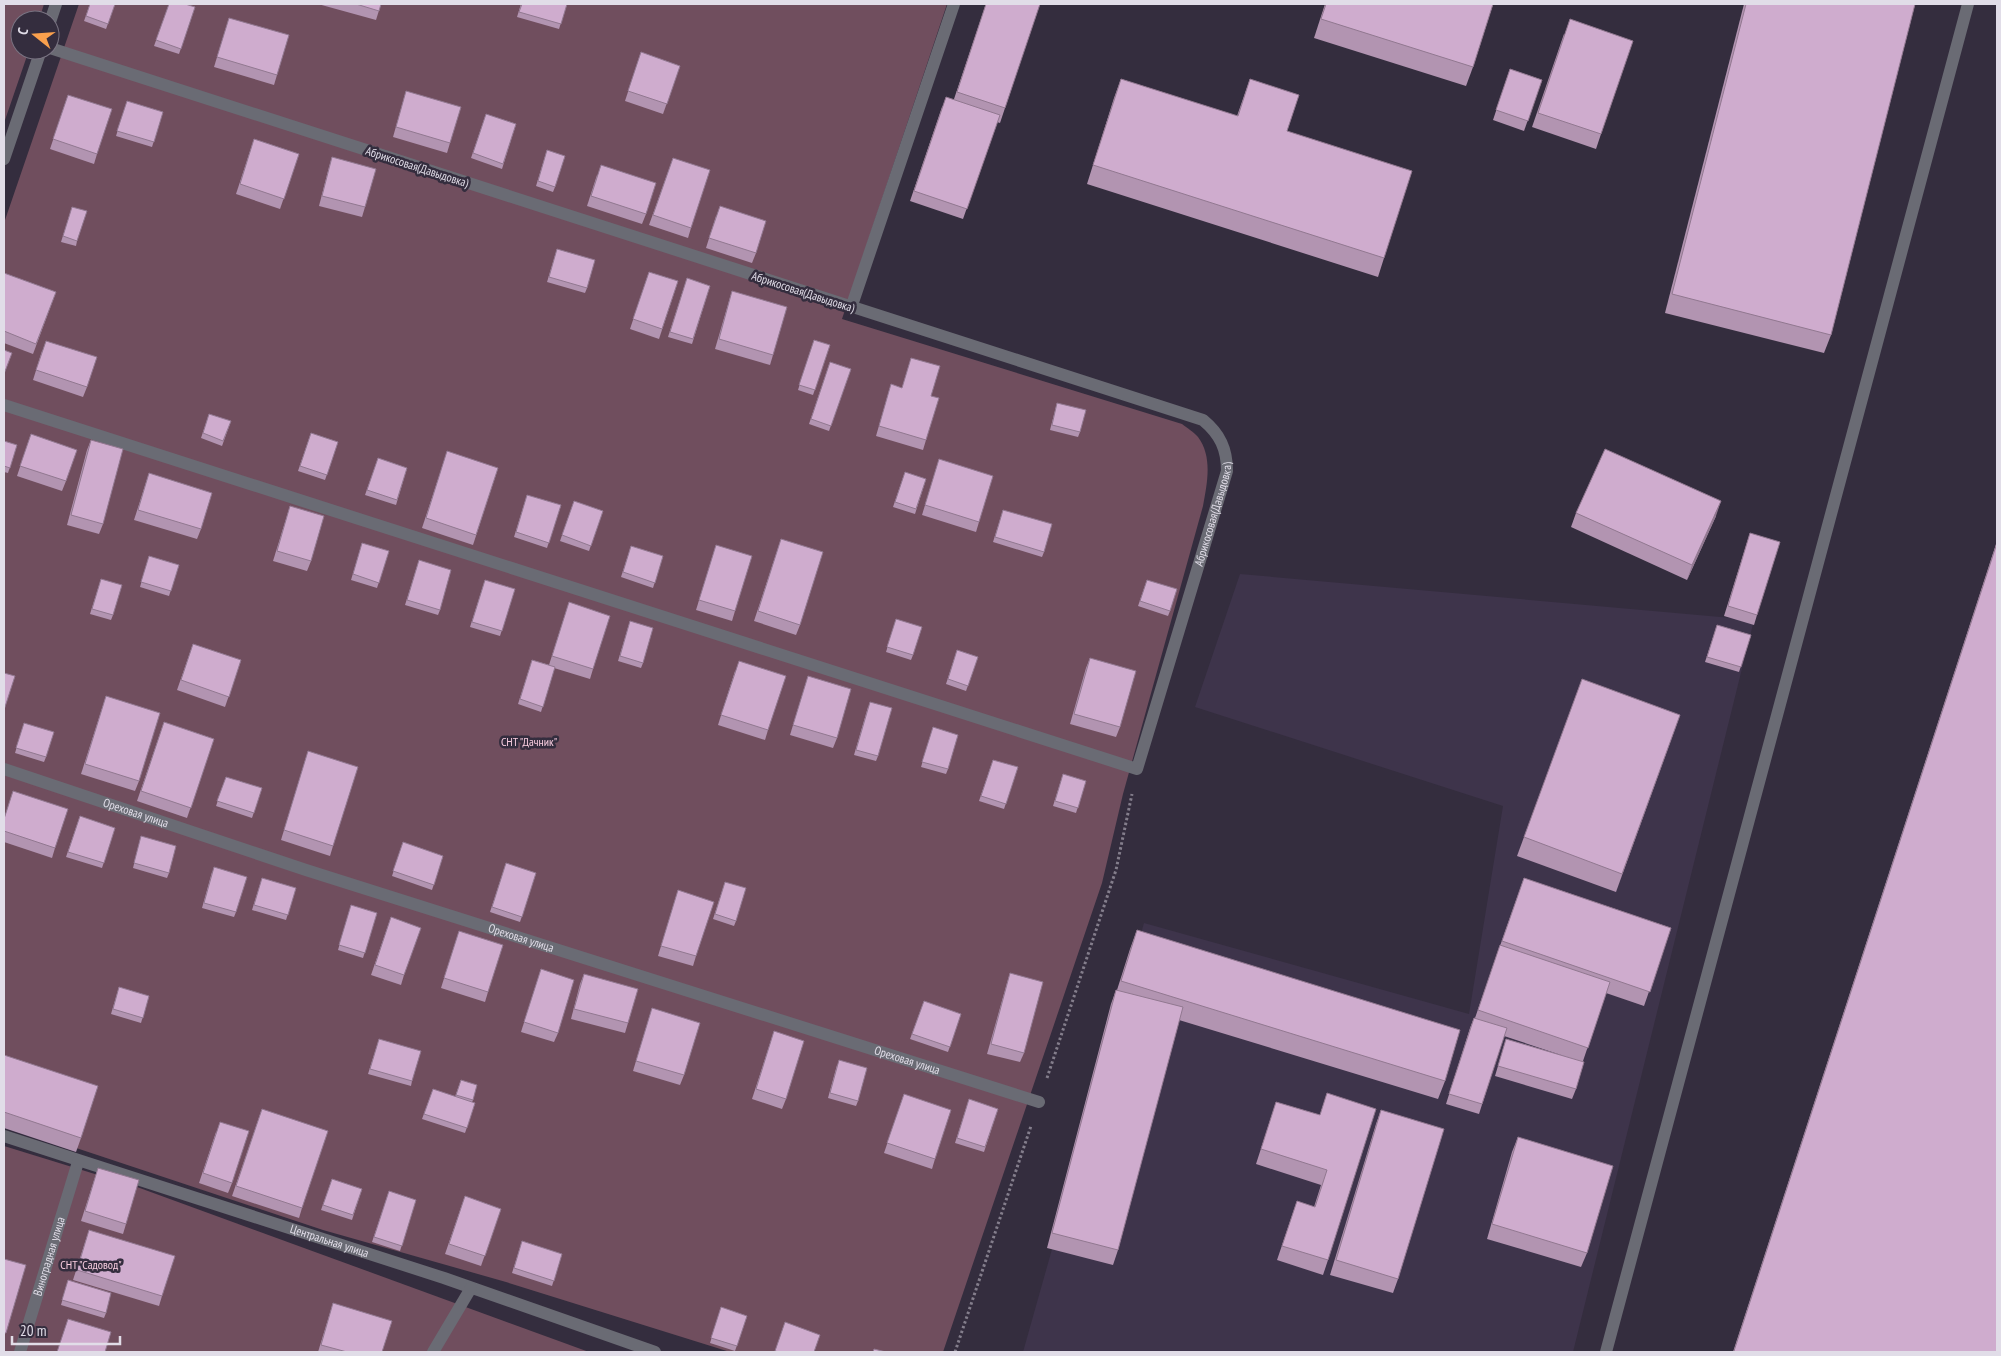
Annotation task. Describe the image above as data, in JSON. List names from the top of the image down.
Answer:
{
  "streets": {
    "street": [
      "Абрикосовая(Давыдовка)",
      "Ореховая улица",
      "Центральная улица",
      "Виноградная улица"
    ]
  },
  "crossings": [
    ["Центральная улица", "Виноградная улица"]
  ],
  "parks": ["СНТ \"Дачник\"", "СНТ \"Садовод\""],
  "scale_bar": "20 m",
  "north": "left"
}
